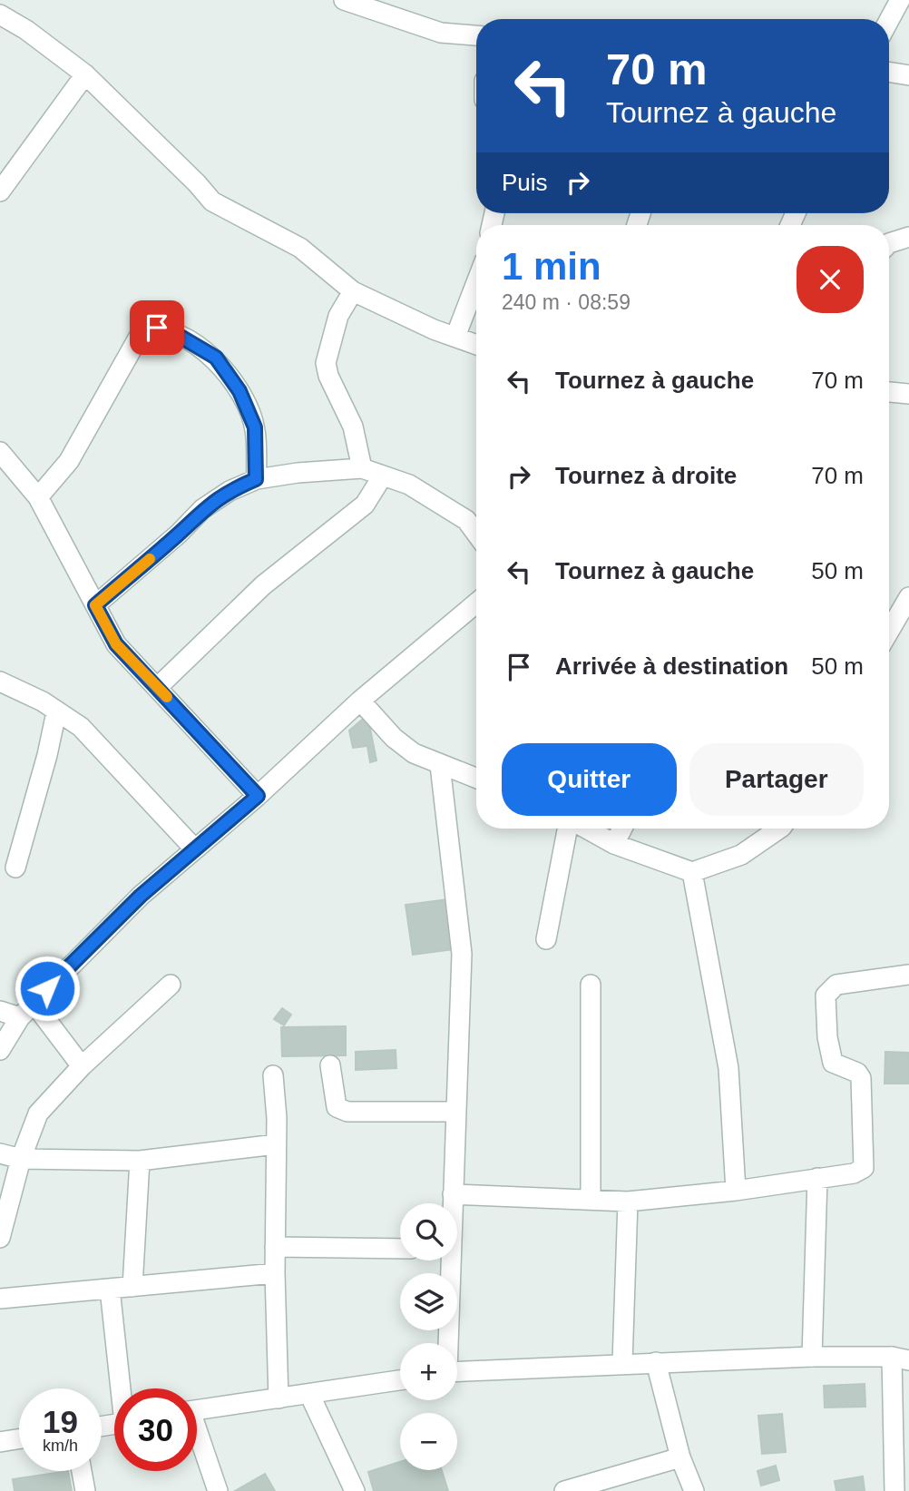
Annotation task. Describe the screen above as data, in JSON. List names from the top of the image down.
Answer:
{
  "page": {
    "turn": ["70 m", "Tournez à gauche"],
    "then": "Puis",
    "heading": ["1 min", "240 m · 08:59"],
    "list": [
      {
        "name": "Tournez à gauche",
        "value": "70 m"
      },
      {
        "name": "Tournez à droite",
        "value": "70 m"
      },
      {
        "name": "Tournez à gauche",
        "value": "50 m"
      },
      {
        "name": "Arrivée à destination",
        "value": "50 m"
      }
    ],
    "buttons": ["Quitter", "Partager"],
    "map_buttons": ["+", "−"],
    "speed": "19 km/h",
    "limit": "30"
  }
}
